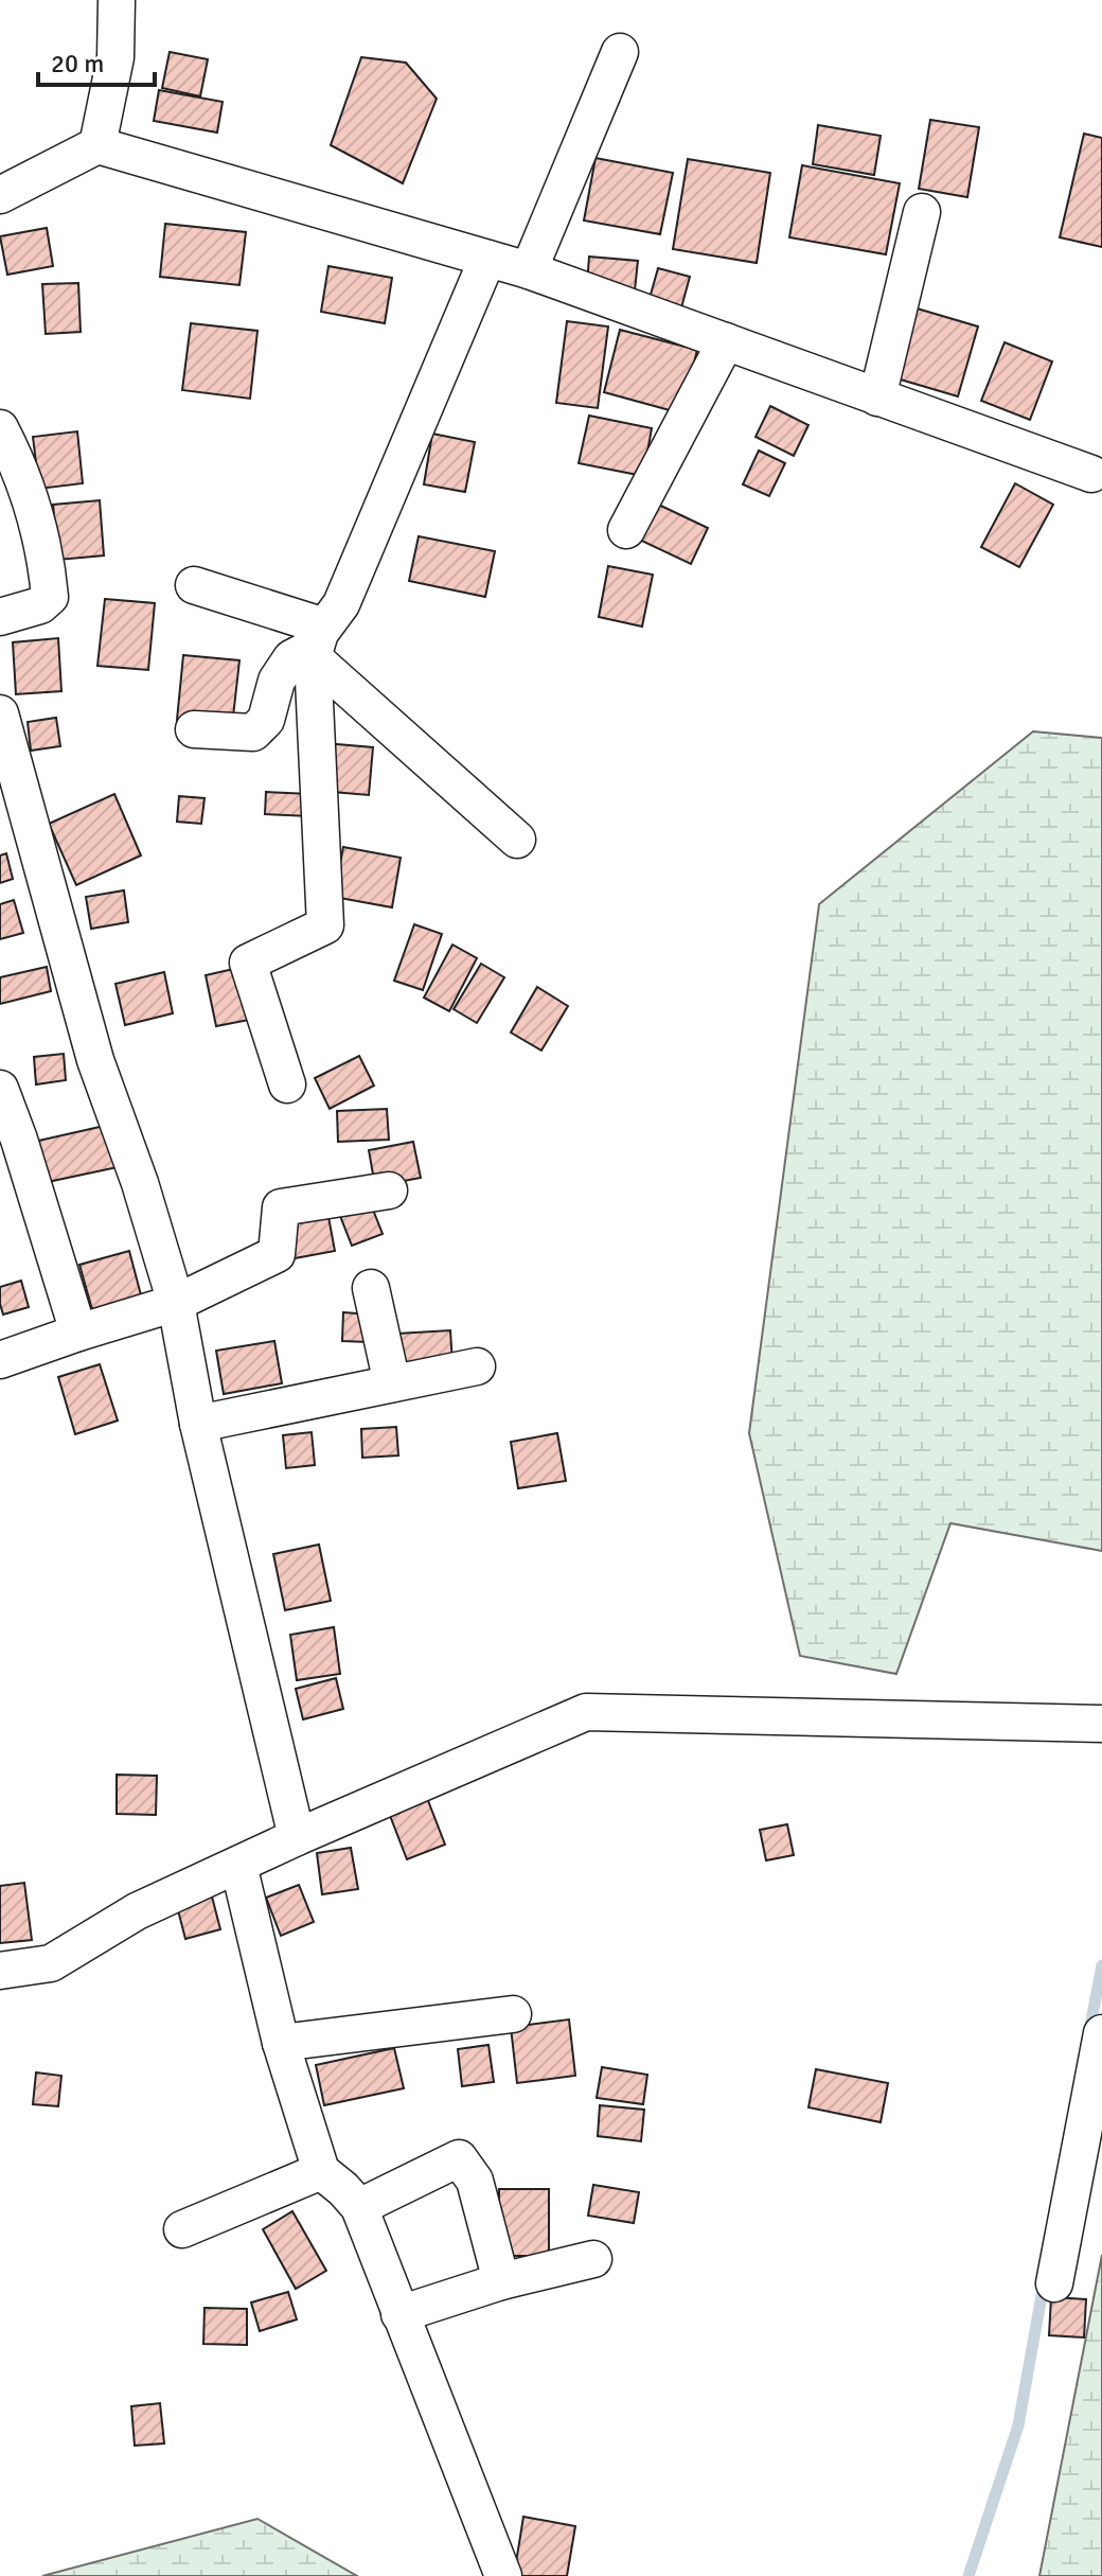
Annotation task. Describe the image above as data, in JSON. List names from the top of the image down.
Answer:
{
  "scale_bar": "20 m"
}
